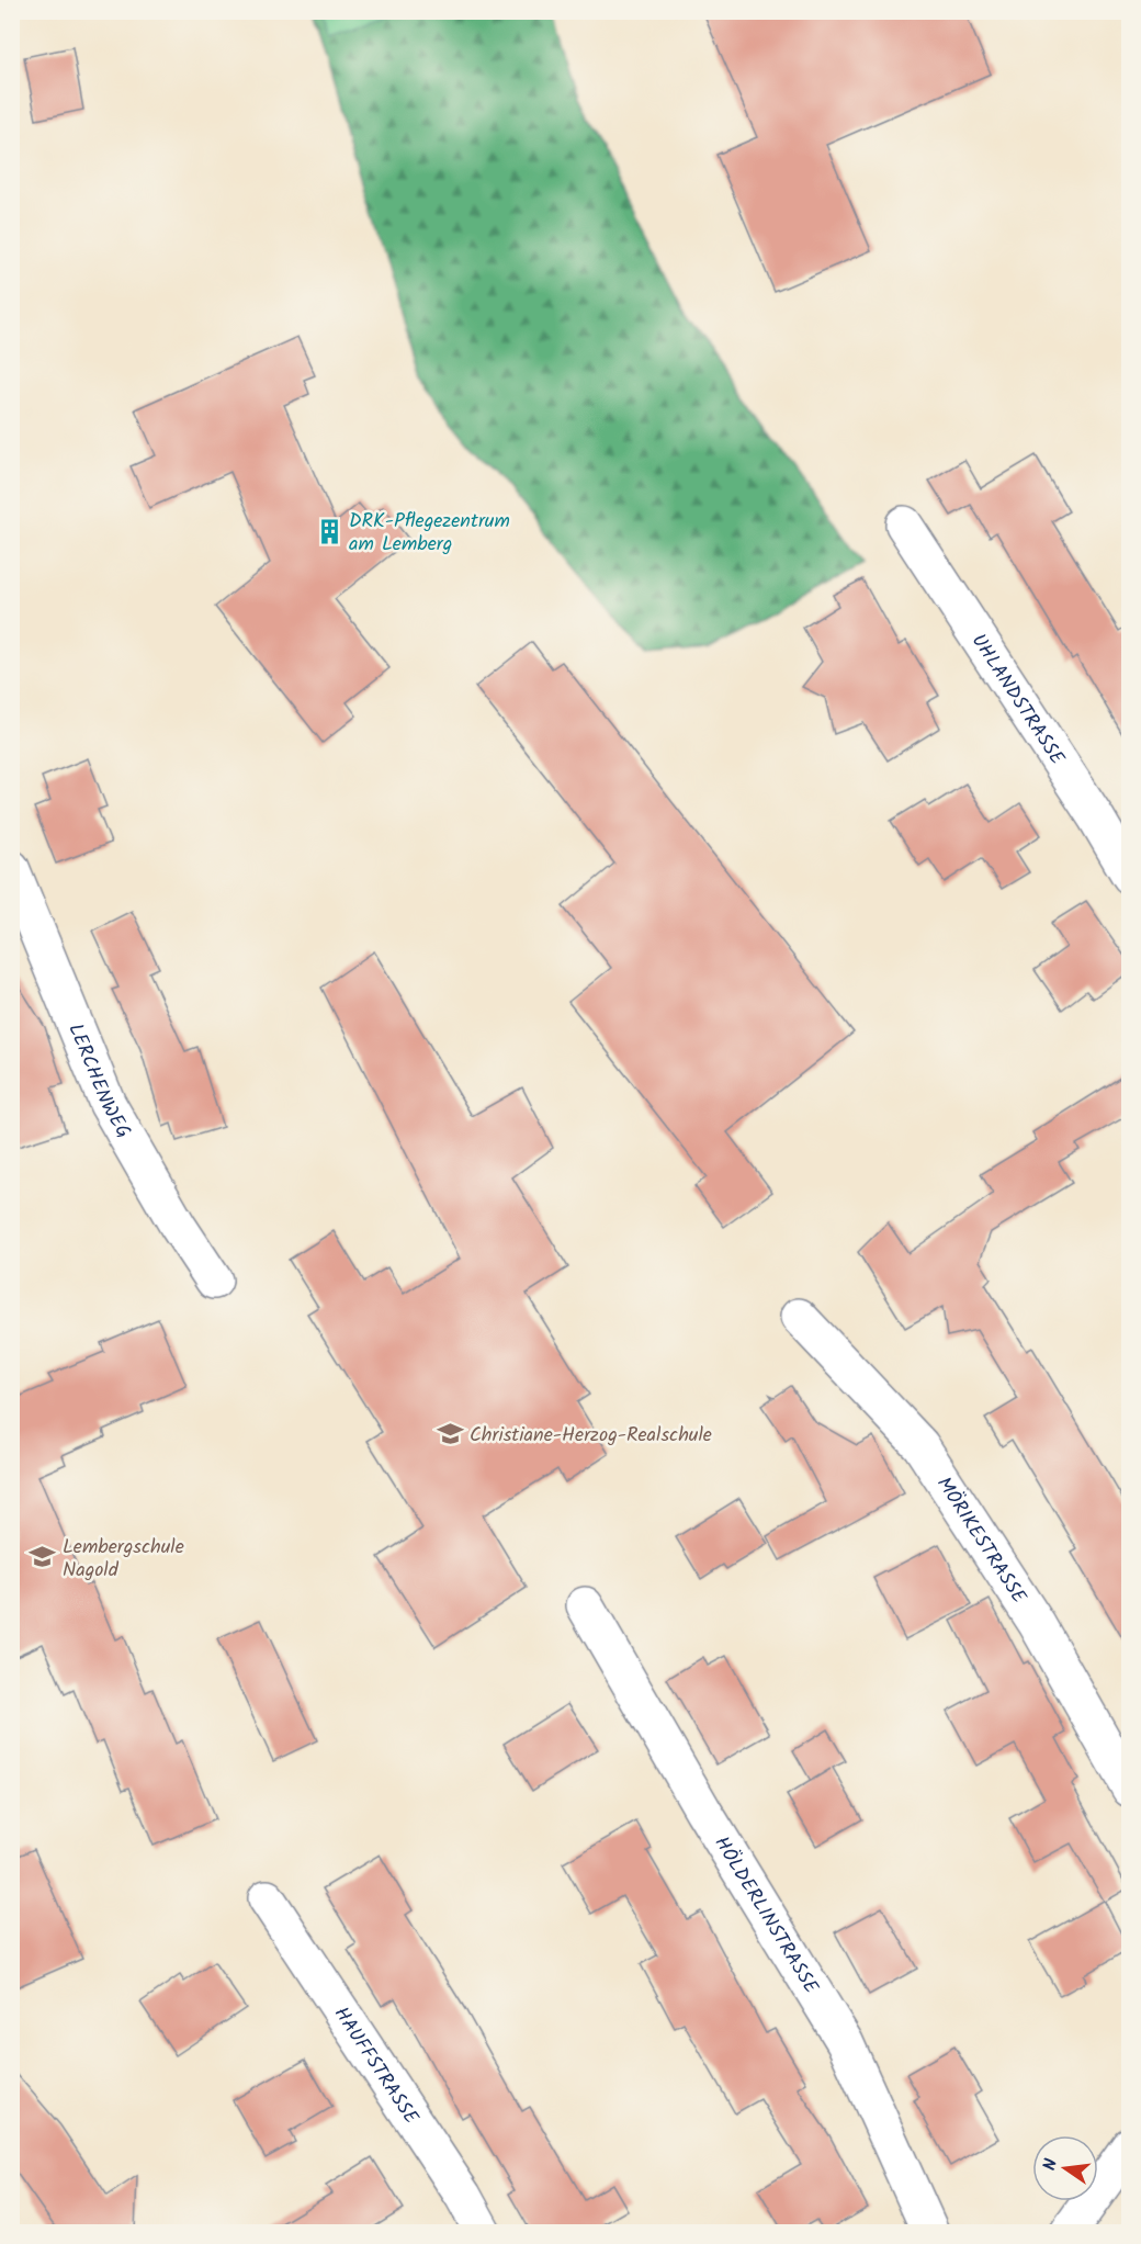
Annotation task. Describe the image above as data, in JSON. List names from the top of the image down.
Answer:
{
  "streets": {
    "street": [
      "UHLANDSTRASSE",
      "LERCHENWEG",
      "MÖRIKESTRASSE",
      "HÖLDERLINSTRASSE",
      "HAUFFSTRASSE"
    ]
  },
  "places": {
    "building": ["DRK-Pflegezentrum am Lemberg"],
    "school or university": ["Christiane-Herzog-Realschule", "Lembergschule Nagold"]
  },
  "north": "left"
}
